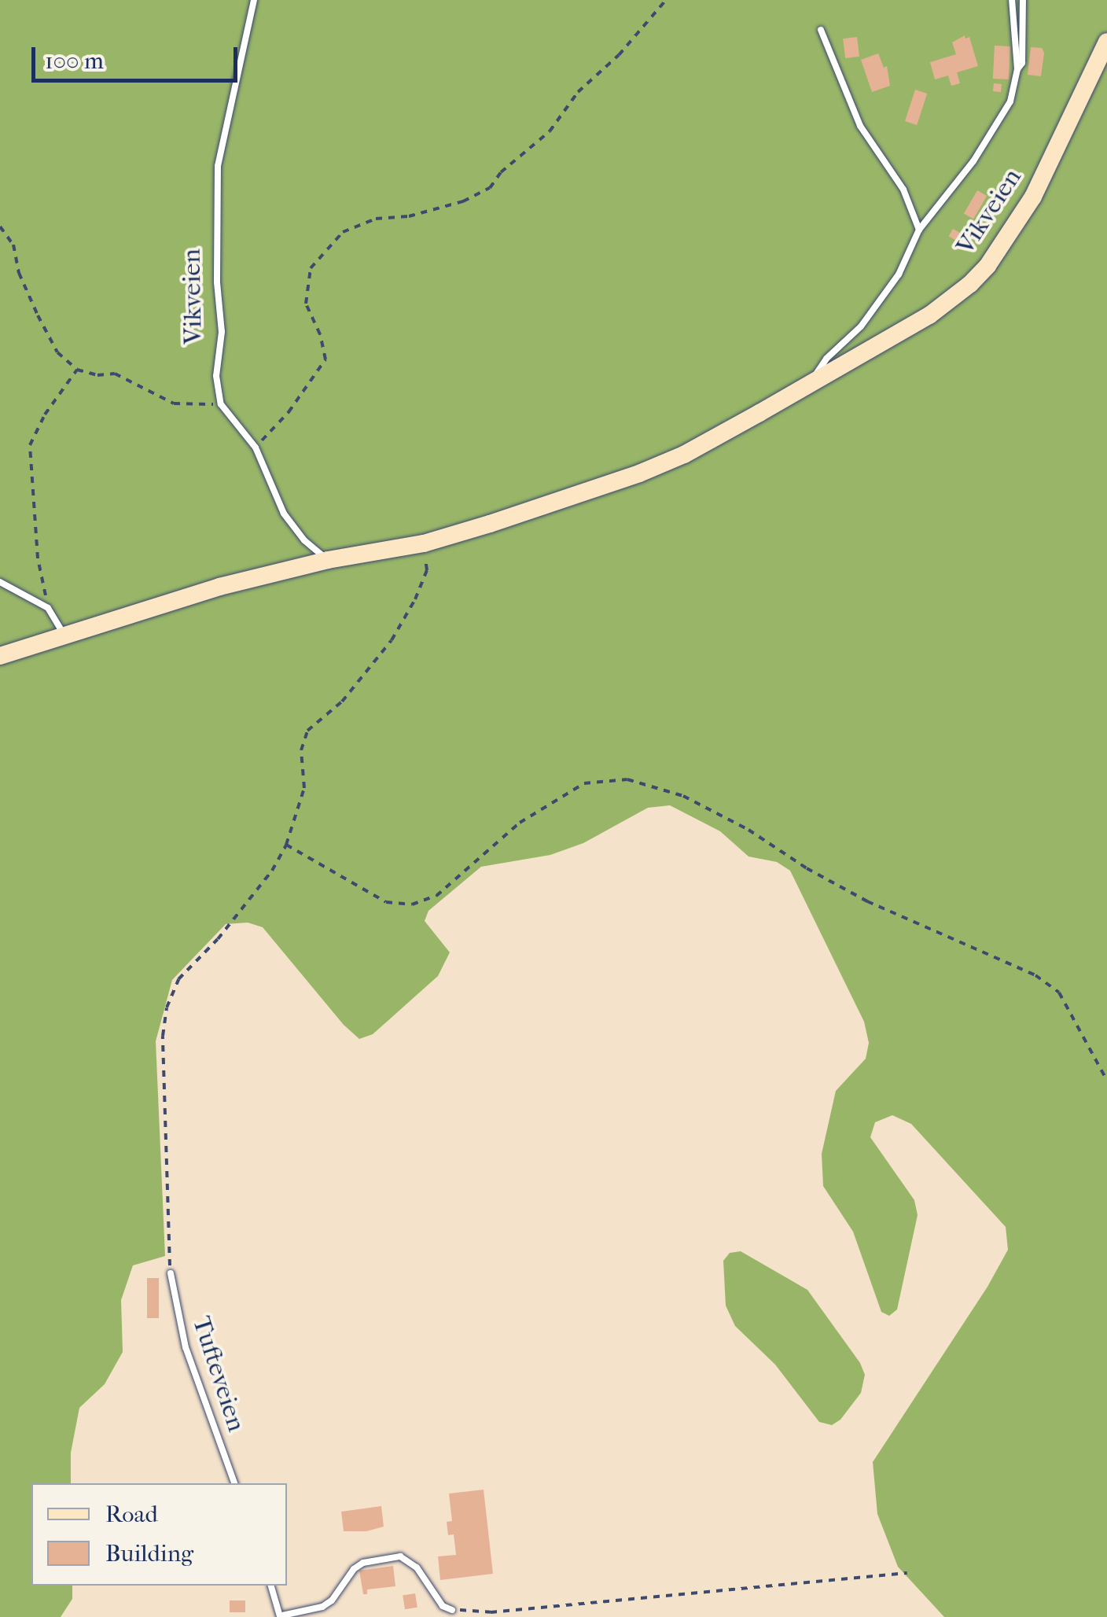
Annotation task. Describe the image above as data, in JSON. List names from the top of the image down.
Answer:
{
  "streets": {
    "street": ["Vikveien"],
    "lane": ["Tufteveien"]
  },
  "legend": ["Road", "Building"],
  "scale_bar": "100 m"
}
